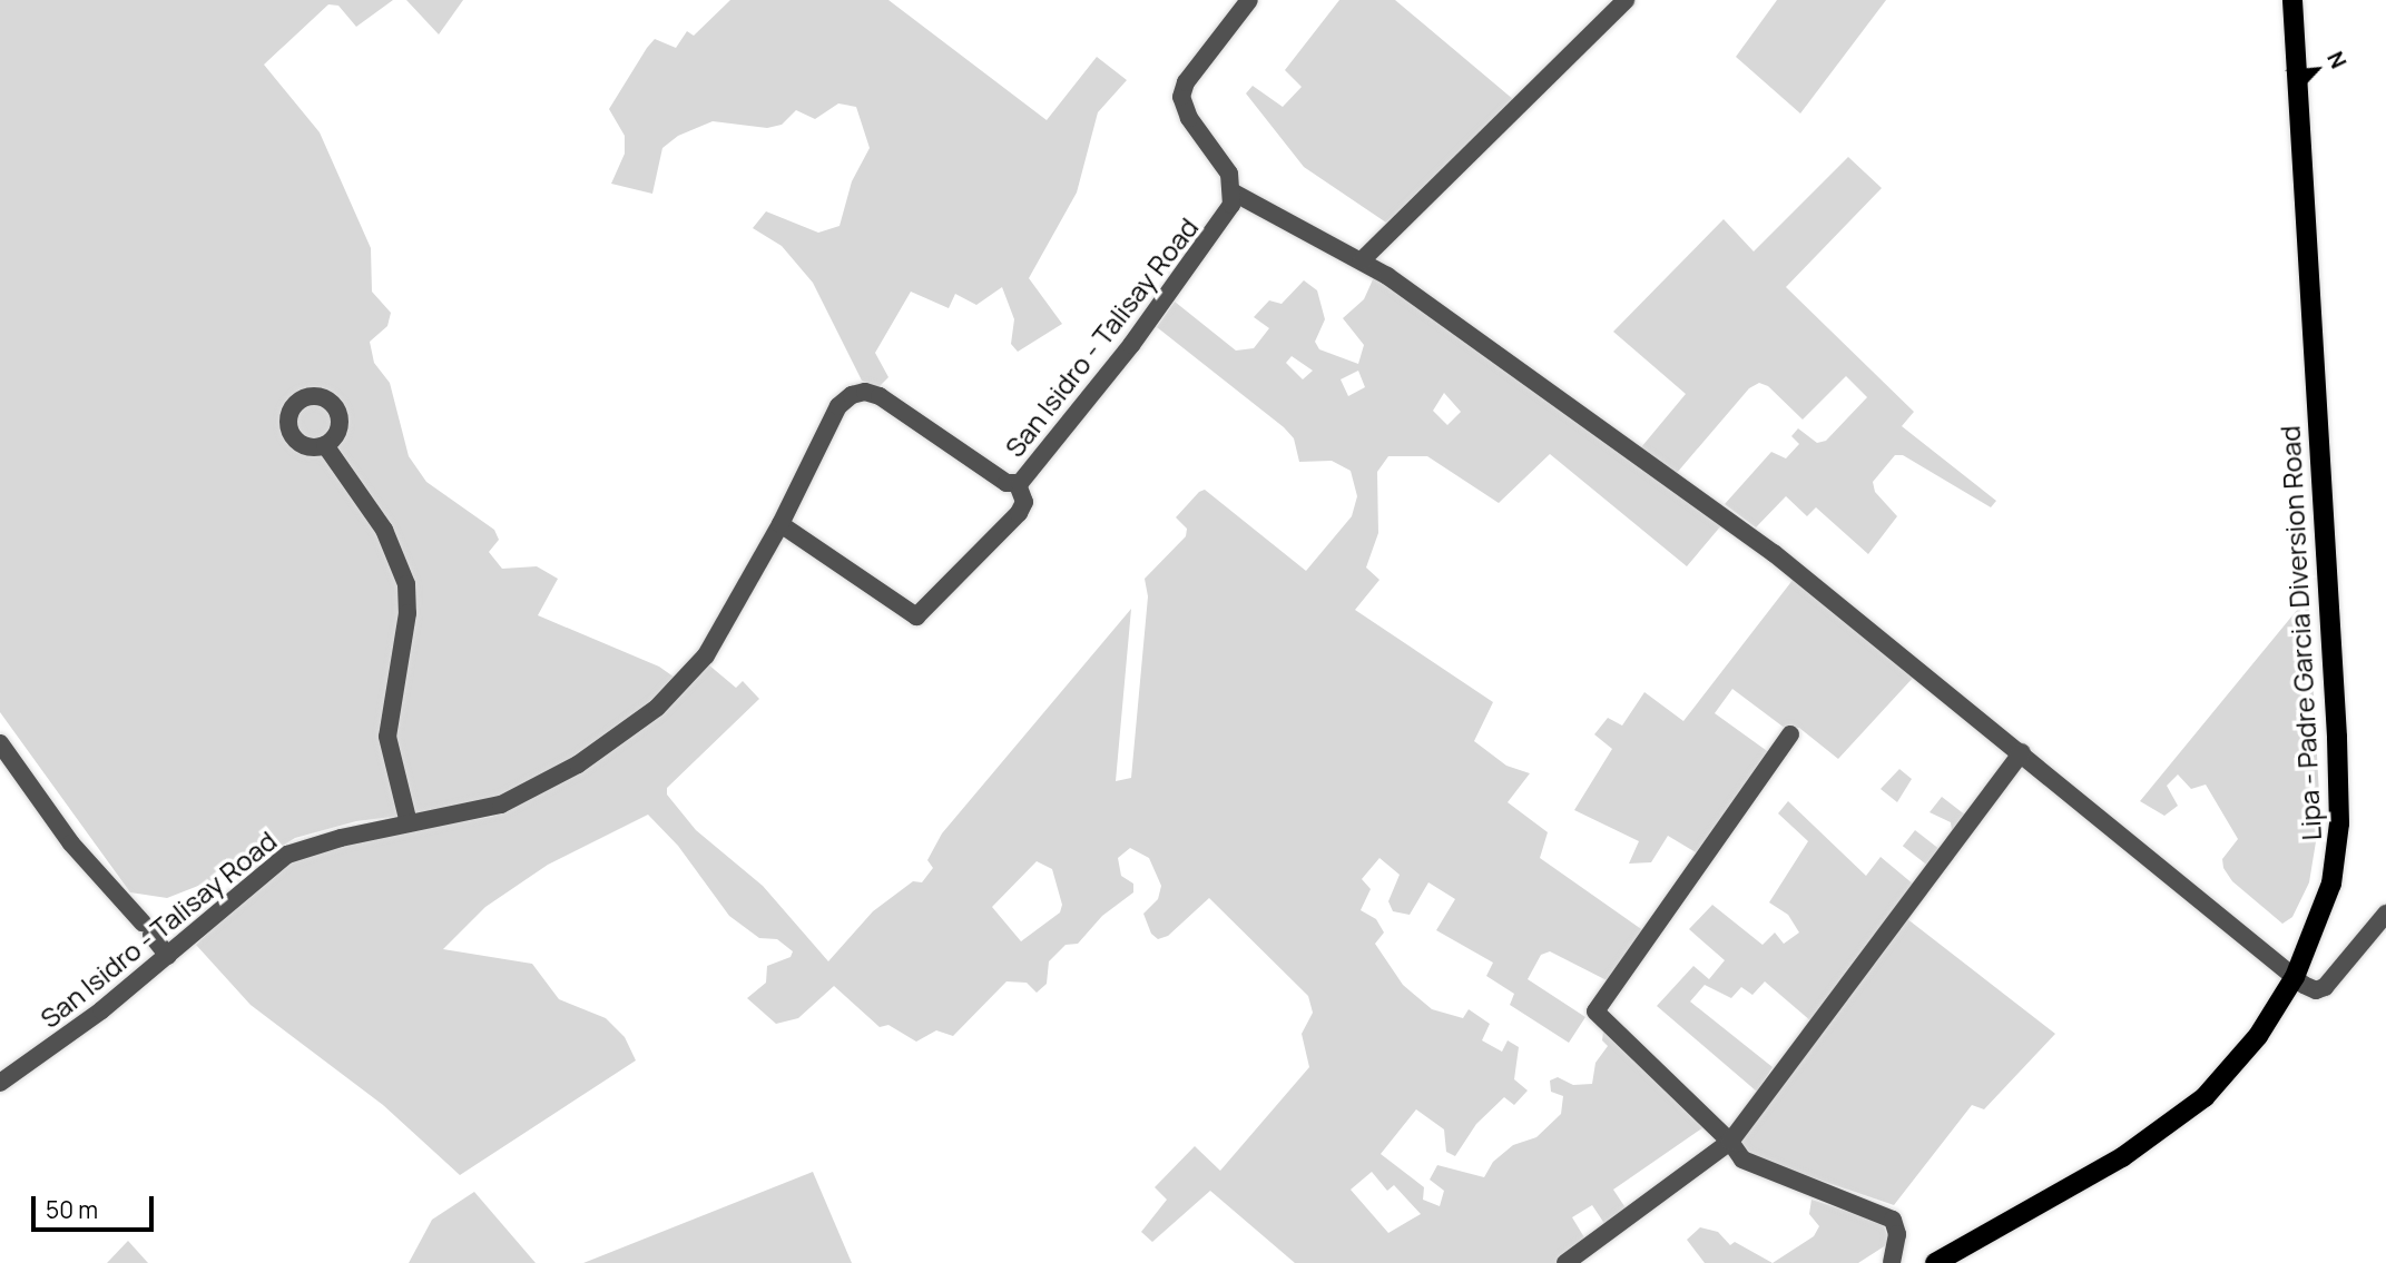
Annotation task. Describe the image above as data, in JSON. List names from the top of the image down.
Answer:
{
  "streets": {
    "main road": ["Lipa - Padre Garcia Diversion Road"],
    "street": ["San Isidro - Talisay Road"]
  },
  "scale_bar": "50 m",
  "north": "top right"
}
